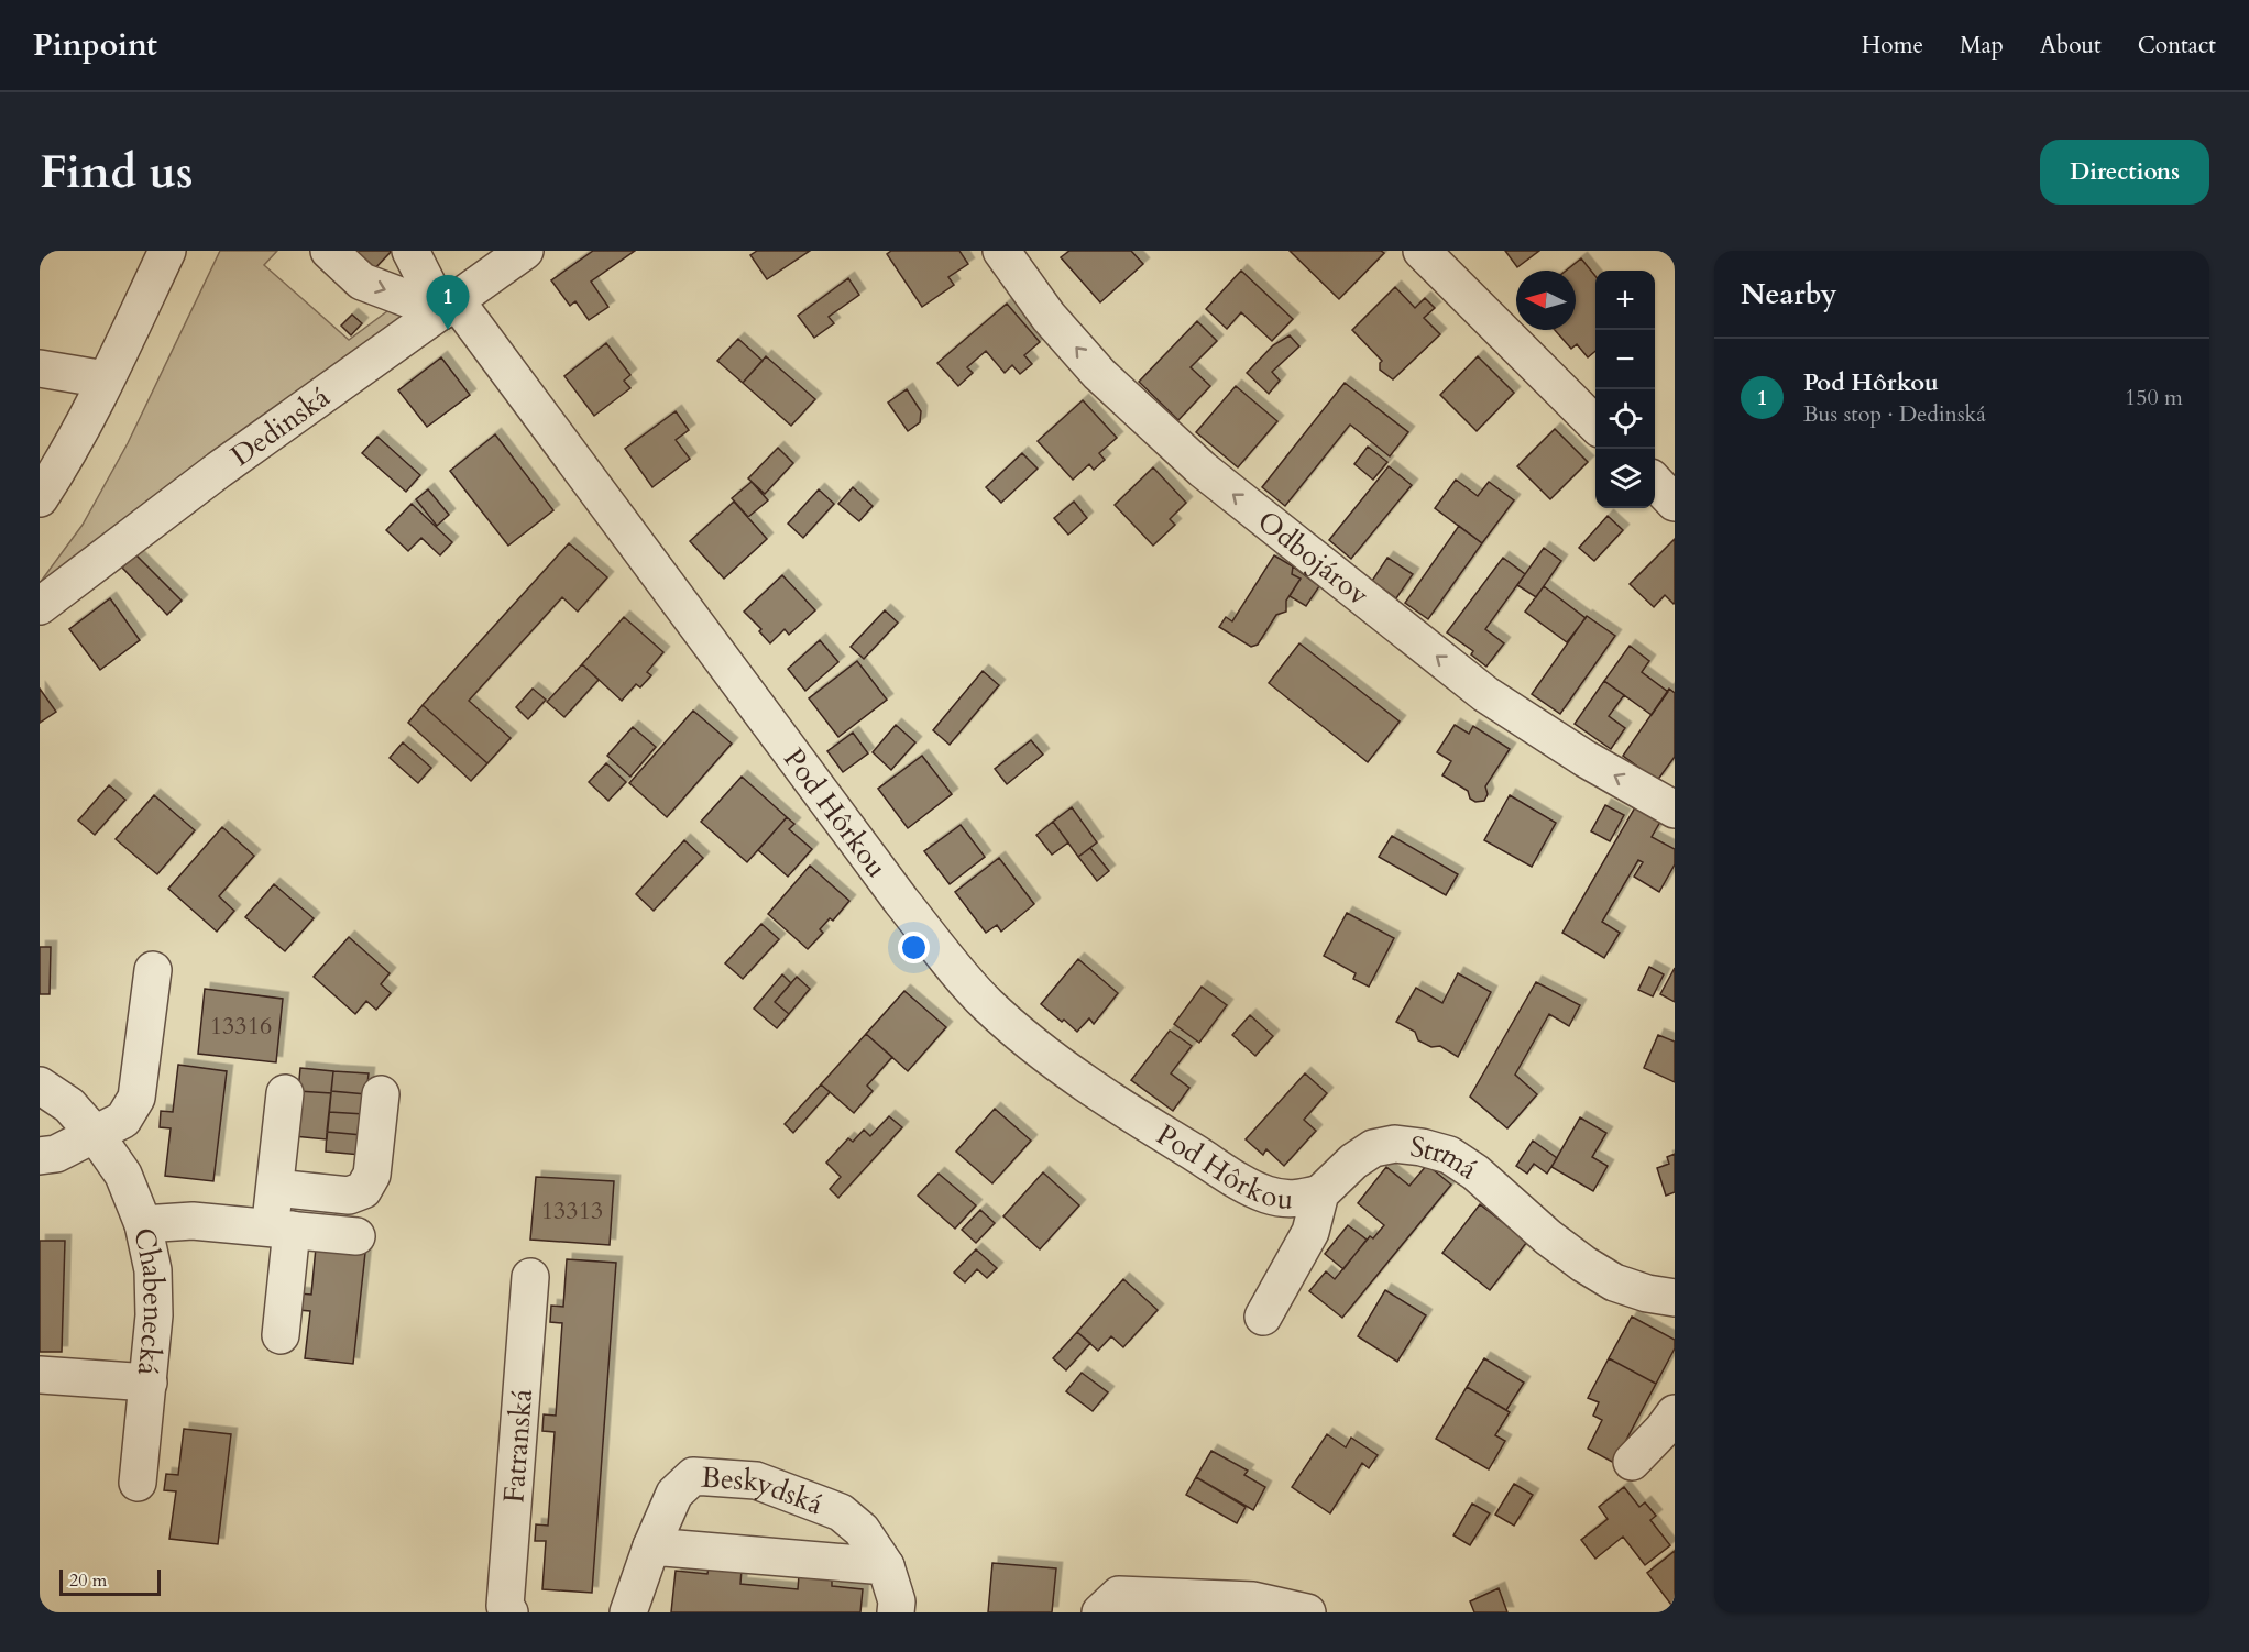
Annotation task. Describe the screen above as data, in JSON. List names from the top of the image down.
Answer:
{
  "streets": {
    "street": [
      "Dedinská",
      "Odbojárov",
      "Pod Hôrkou",
      "Strmá",
      "Chabenecká",
      "Fatranská",
      "Beskydská"
    ]
  },
  "crossings": [
    ["Dedinská", "Pod Hôrkou"],
    ["Pod Hôrkou", "Strmá"]
  ],
  "house_numbers": ["13316", "13313"],
  "scale_bar": "20 m",
  "north": "left",
  "page": {
    "header": "Pinpoint",
    "nav": [
      "Home",
      "Map",
      "About",
      "Contact"
    ],
    "buttons": "Directions",
    "title": "Find us",
    "heading": "Nearby",
    "map_buttons": ["+", "−"],
    "pins": "1",
    "list": [
      {
        "mark": "1",
        "name": "Pod Hôrkou",
        "note": "Bus stop · Dedinská",
        "value": "150 m"
      }
    ],
    "scale": "20 m"
  }
}
